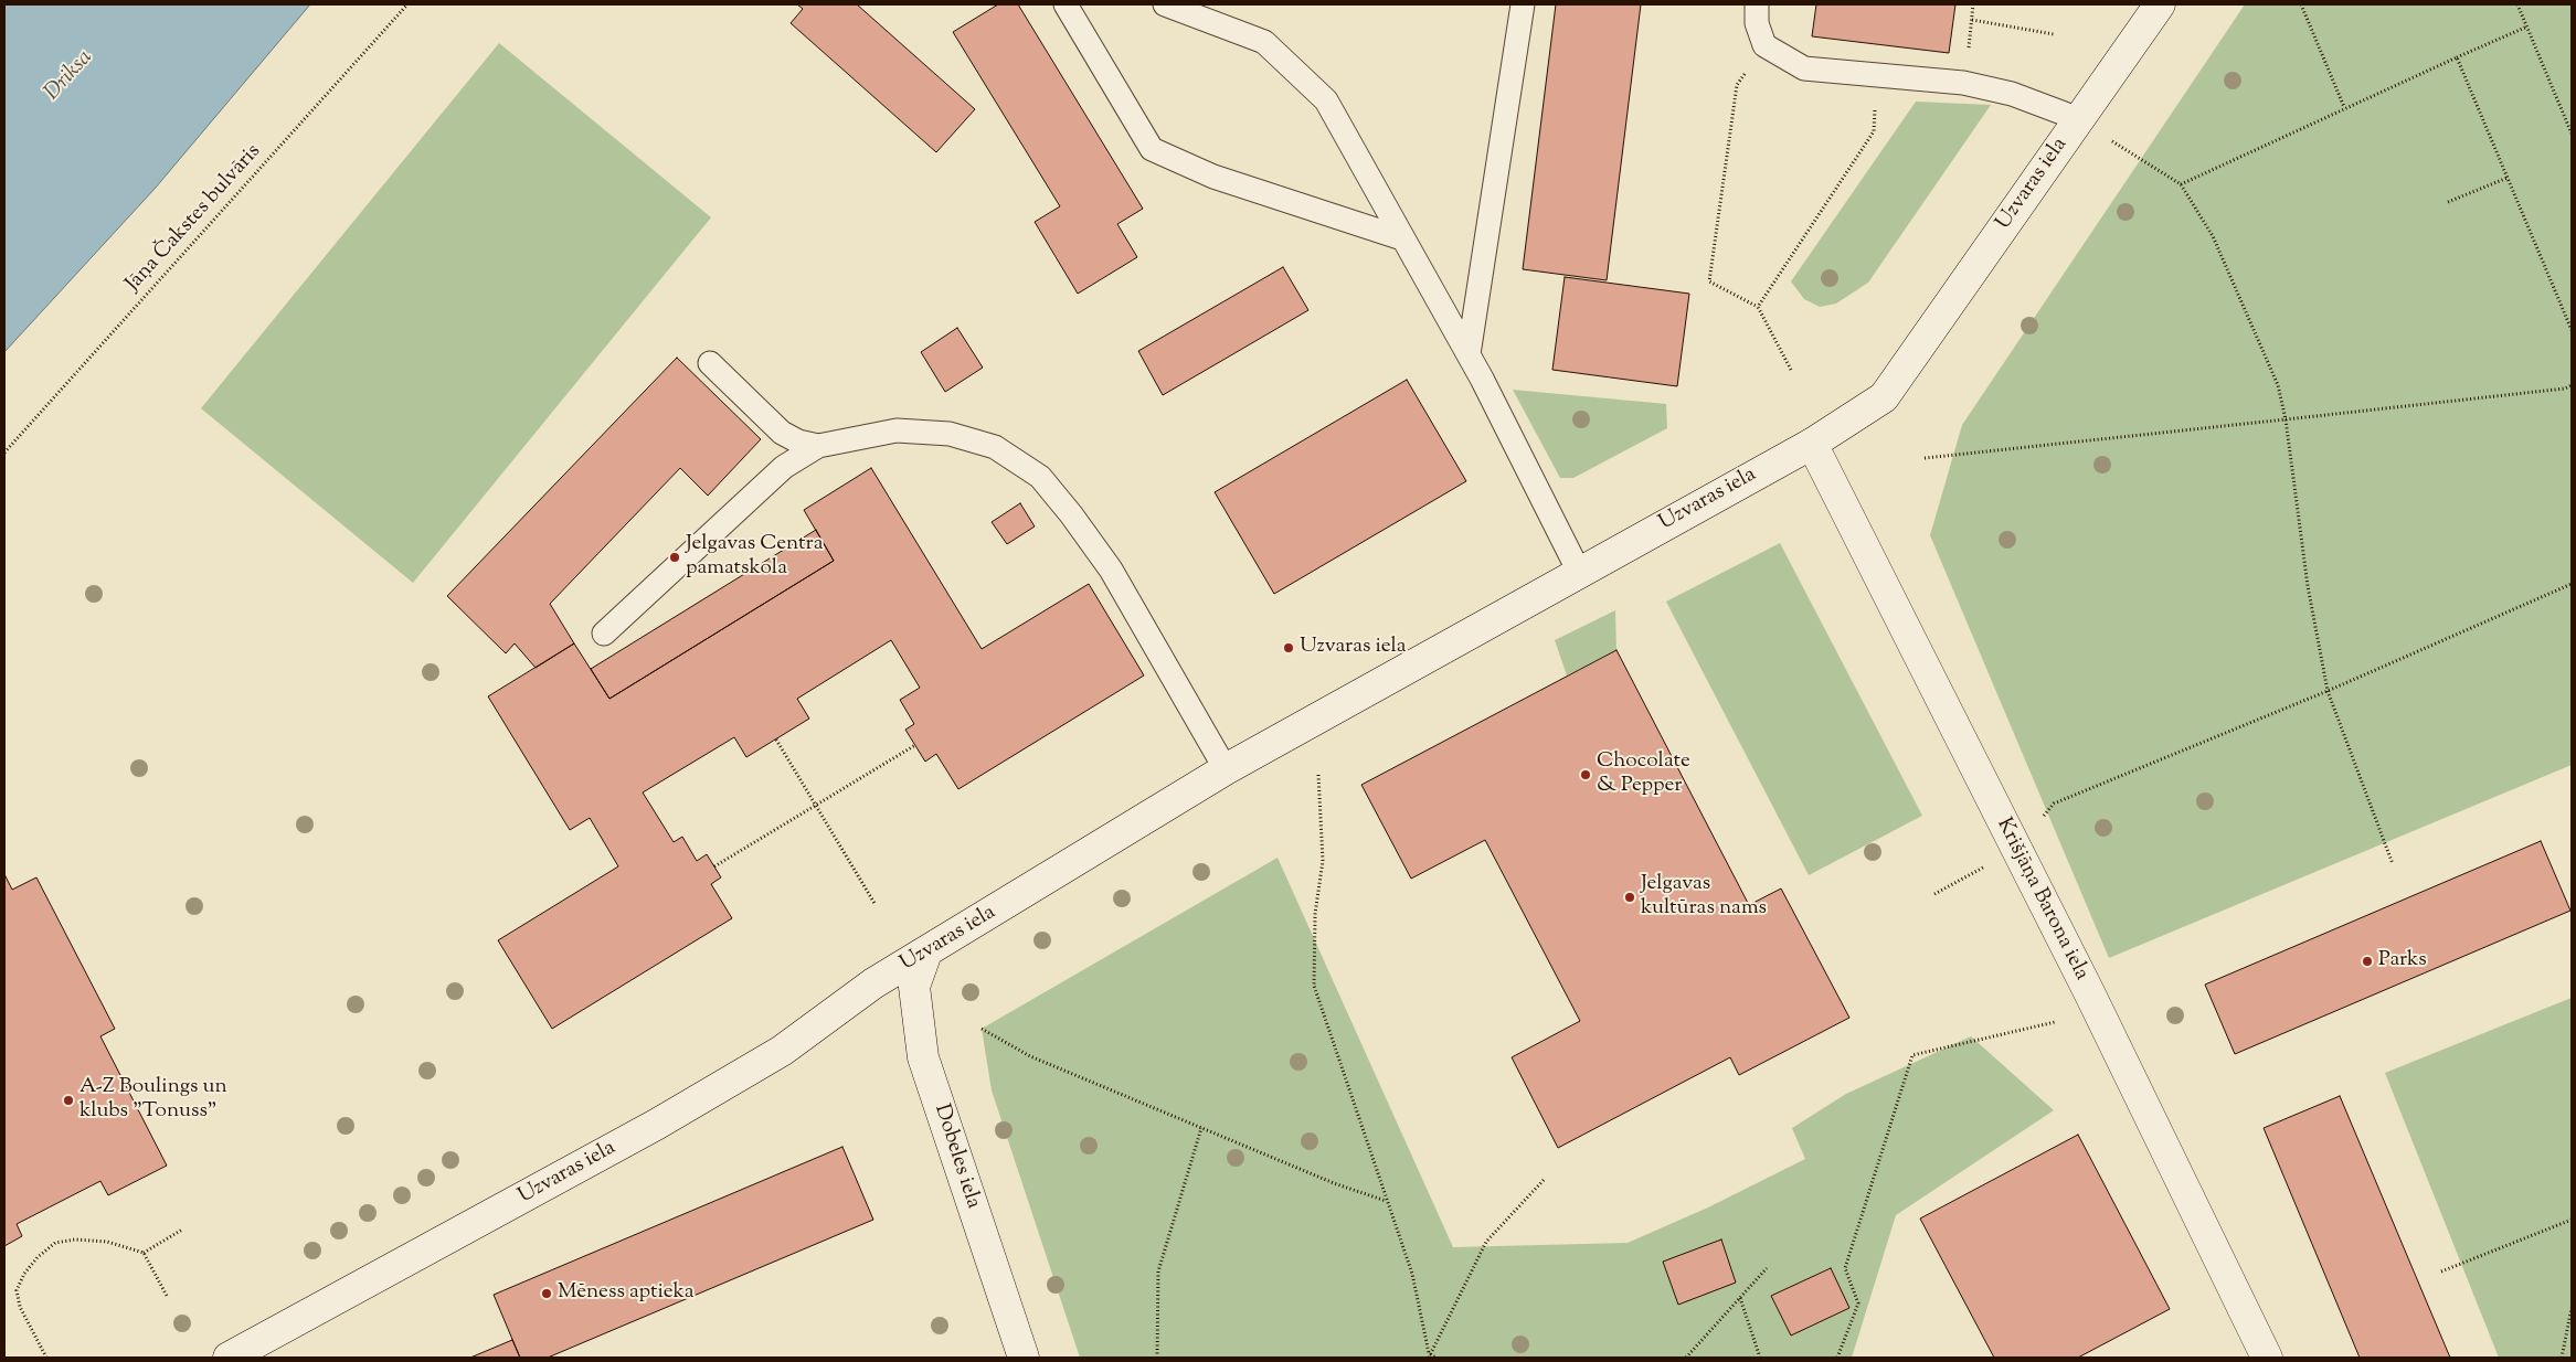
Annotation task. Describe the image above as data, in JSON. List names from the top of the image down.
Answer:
{
  "streets": {
    "main road": ["Uzvaras iela", "Krišjāņa Barona iela", "Dobeles iela"],
    "path": ["Jāņa Čakstes bulvāris"]
  },
  "crossings": [
    ["Uzvaras iela", "Krišjāņa Barona iela"],
    ["Uzvaras iela", "Dobeles iela"]
  ],
  "water": ["Driksa"],
  "places": [
    "Jelgavas Centra pamatskola",
    "Uzvaras iela",
    "Chocolate & Pepper",
    "Jelgavas kultūras nams",
    "Parks",
    "A-Z Boulings un klubs \"Tonuss\"",
    "Mēness aptieka"
  ]
}
